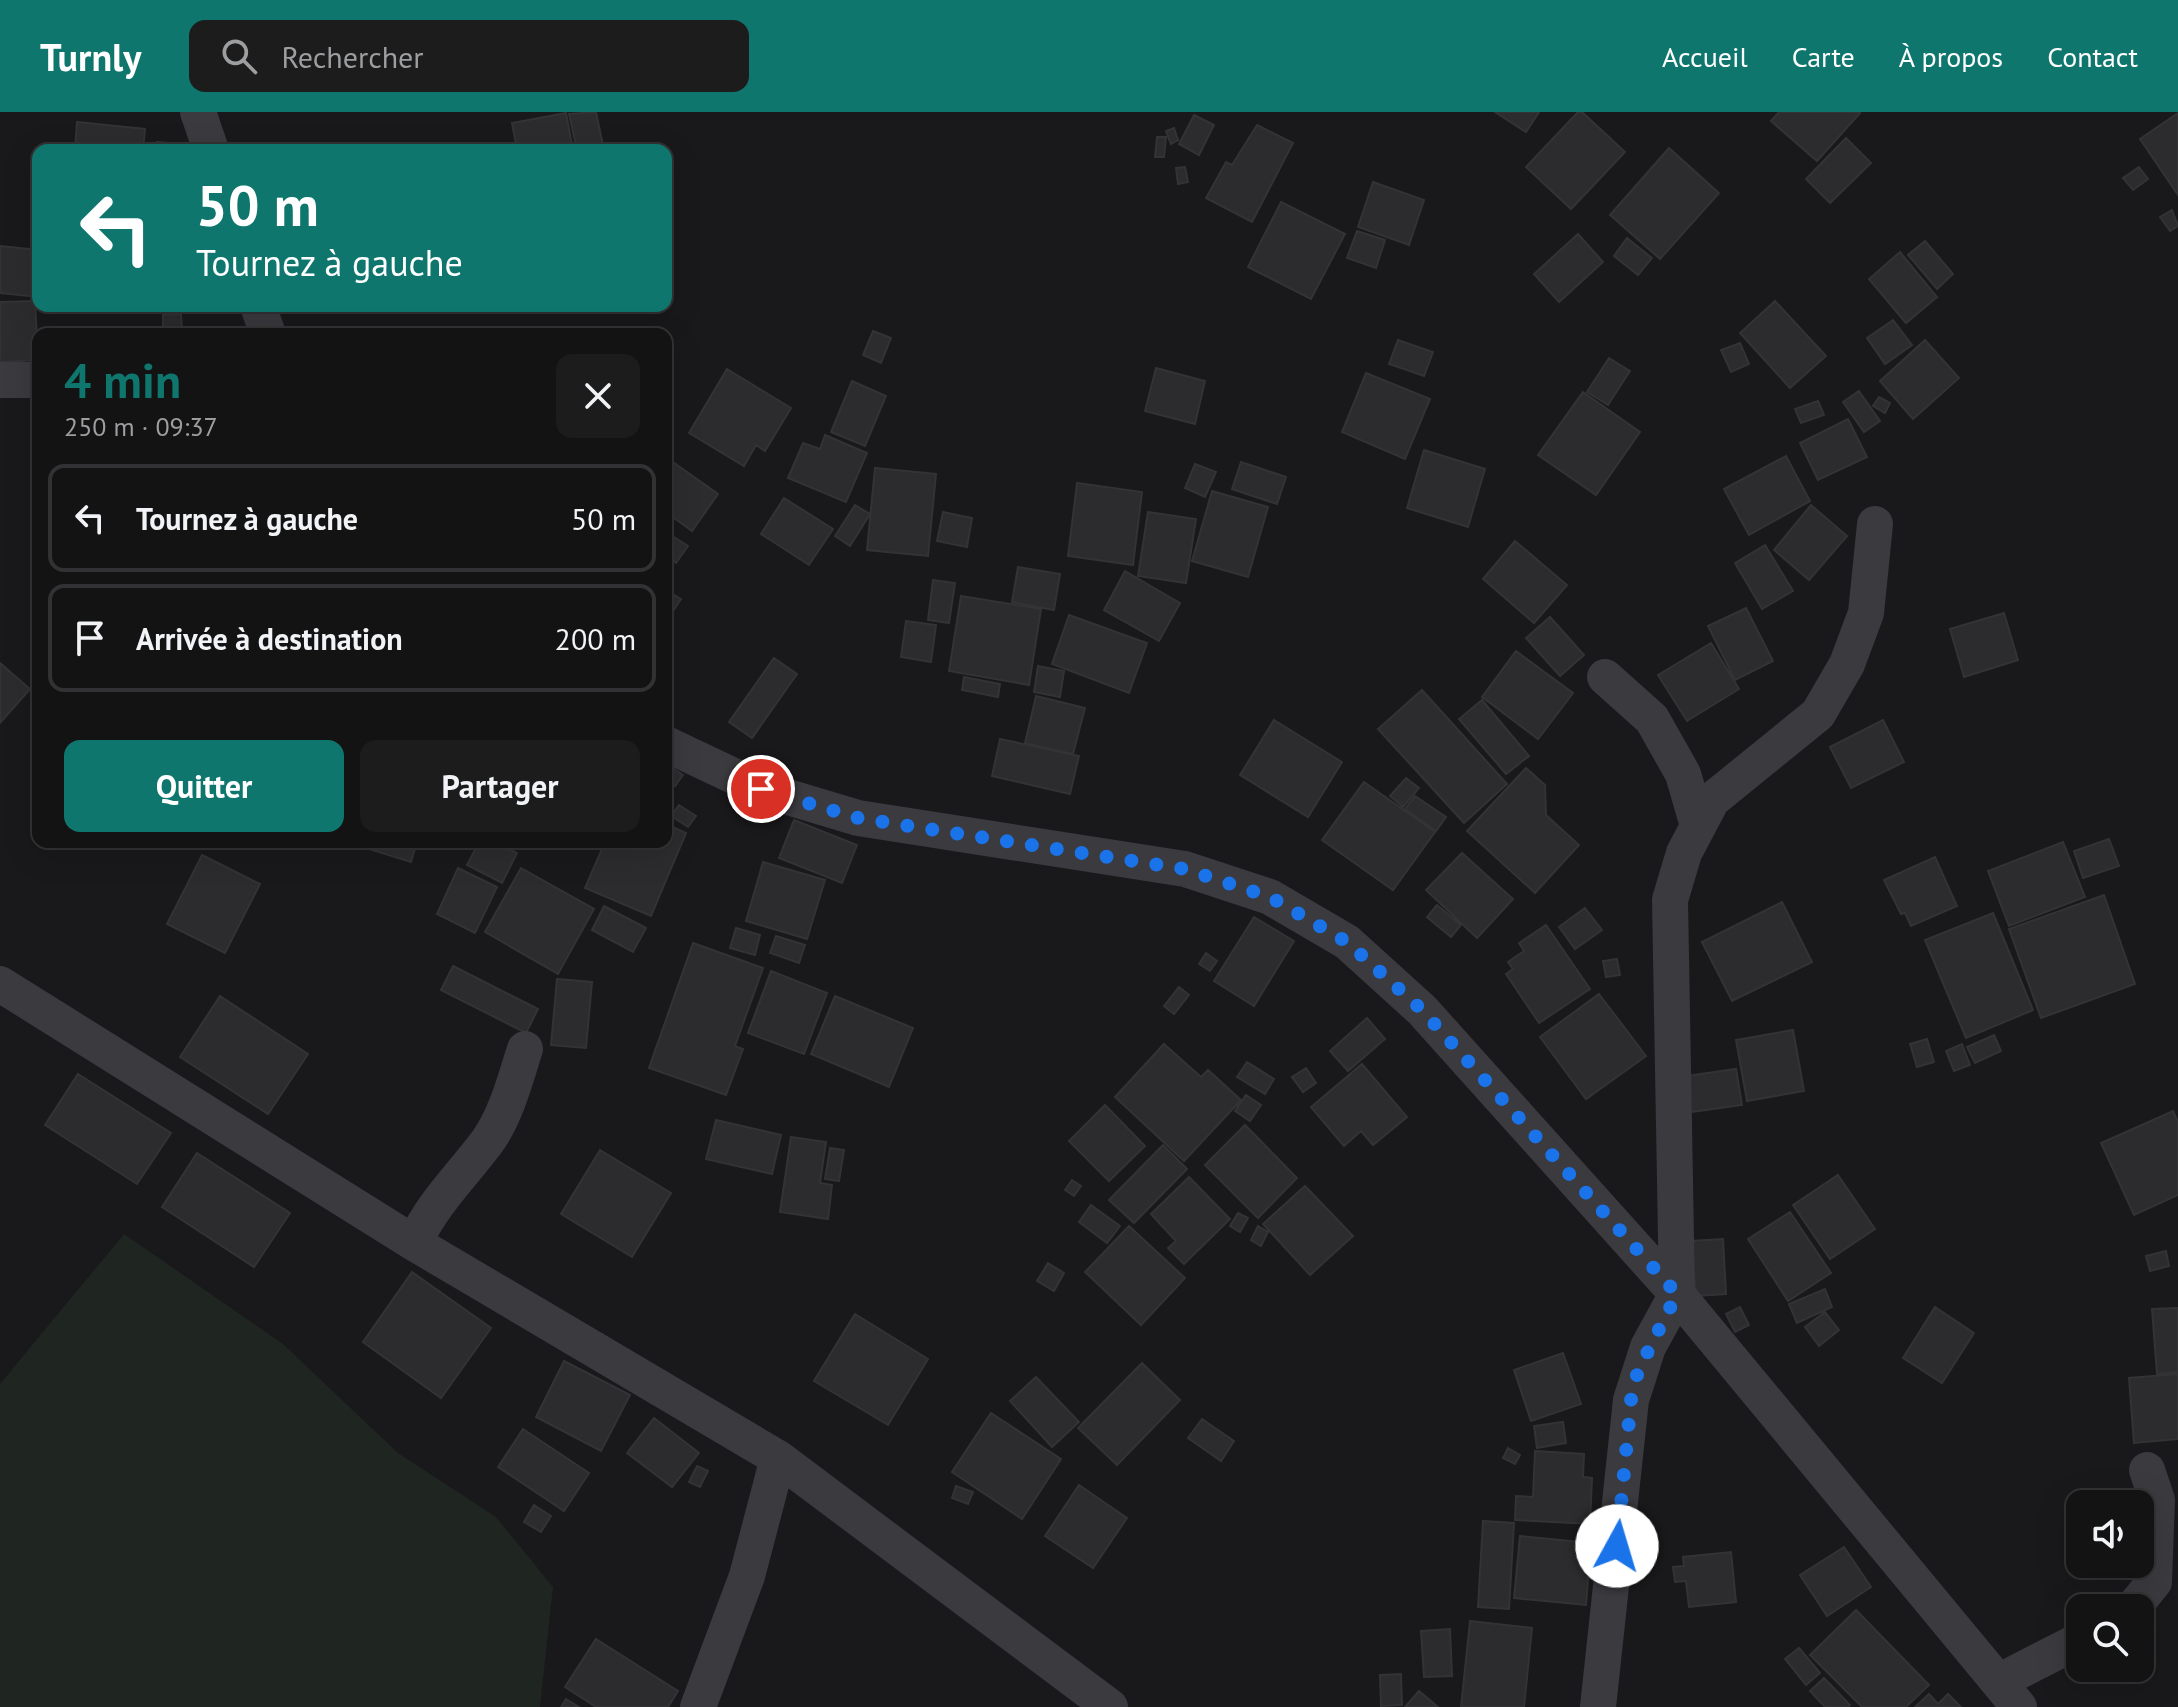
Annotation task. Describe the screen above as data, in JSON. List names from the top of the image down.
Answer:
{
  "page": {
    "header": "Turnly",
    "search": "Rechercher",
    "nav": [
      "Accueil",
      "Carte",
      "À propos",
      "Contact"
    ],
    "turn": ["50 m", "Tournez à gauche"],
    "heading": ["4 min", "250 m · 09:37"],
    "list": [
      {
        "name": "Tournez à gauche",
        "value": "50 m"
      },
      {
        "name": "Arrivée à destination",
        "value": "200 m"
      }
    ],
    "buttons": ["Quitter", "Partager"]
  }
}
